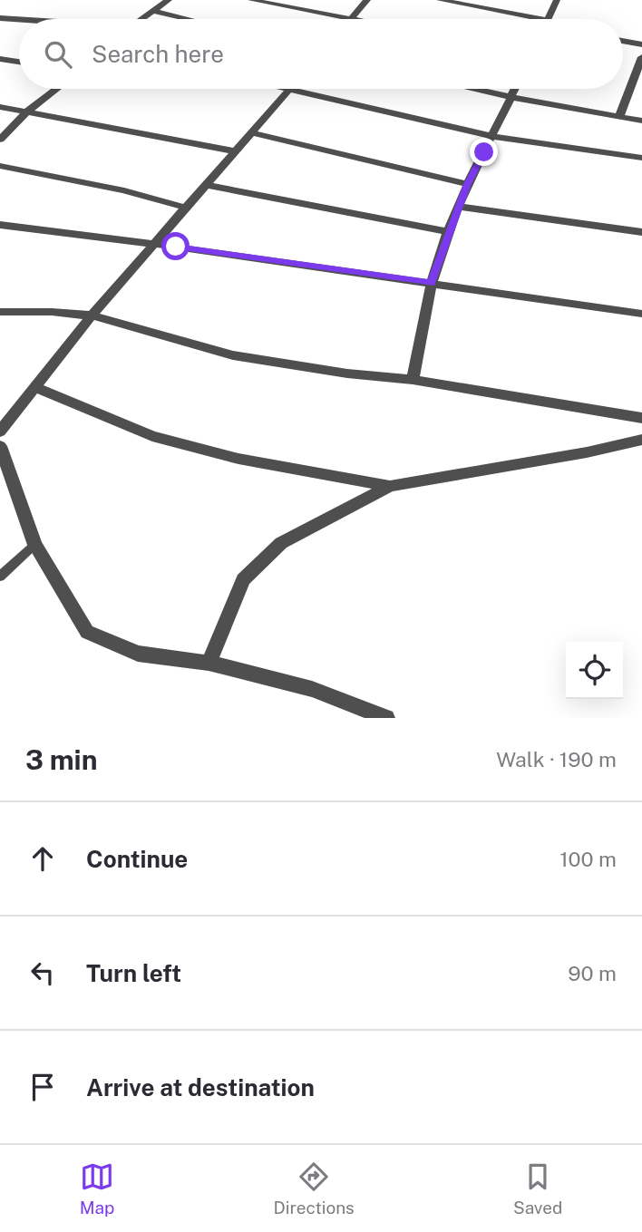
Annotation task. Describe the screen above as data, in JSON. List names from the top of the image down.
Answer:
{
  "page": {
    "search": "Search here",
    "heading": ["3 min", "Walk · 190 m"],
    "list": [
      ["Continue", "100 m"],
      ["Turn left", "90 m"],
      "Arrive at destination"
    ],
    "nav": ["Map", "Directions", "Saved"]
  }
}
